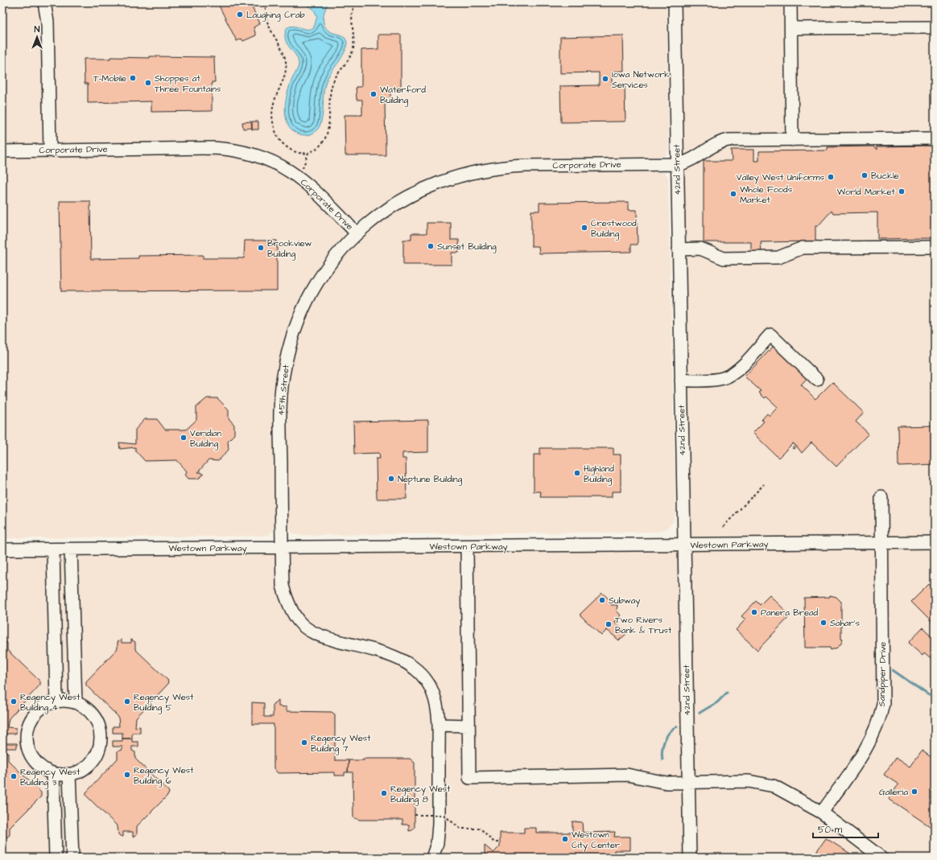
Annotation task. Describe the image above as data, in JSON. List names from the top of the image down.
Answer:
{
  "streets": {
    "street": [
      "Corporate Drive",
      "42nd Street",
      "45th Street",
      "Westown Parkway",
      "Sandpiper Drive"
    ]
  },
  "crossings": [
    ["Corporate Drive", "42nd Street"],
    ["Corporate Drive", "45th Street"],
    ["42nd Street", "Westown Parkway"],
    ["45th Street", "Westown Parkway"],
    ["Westown Parkway", "Sandpiper Drive"]
  ],
  "places": [
    "Laughing Crab",
    "T-Mobile",
    "Iowa Network Services",
    "Shoppes at Three Fountains",
    "Waterford Building",
    "Buckle",
    "Valley West Uniforms",
    "World Market",
    "Whole Foods Market",
    "Crestwood Building",
    "Sunset Building",
    "Brookview Building",
    "Veridian Building",
    "Highland Building",
    "Neptune Building",
    "Subway",
    "Panera Bread",
    "Sahar's",
    "Two Rivers Bank & Trust",
    "Regency West Building 4",
    "Regency West Building 5",
    "Regency West Building 7",
    "Regency West Building 6",
    "Regency West Building 3",
    "Galleria",
    "Regency West Building 8",
    "Westown City Center"
  ],
  "scale_bar": "50 m",
  "north": "top"
}
